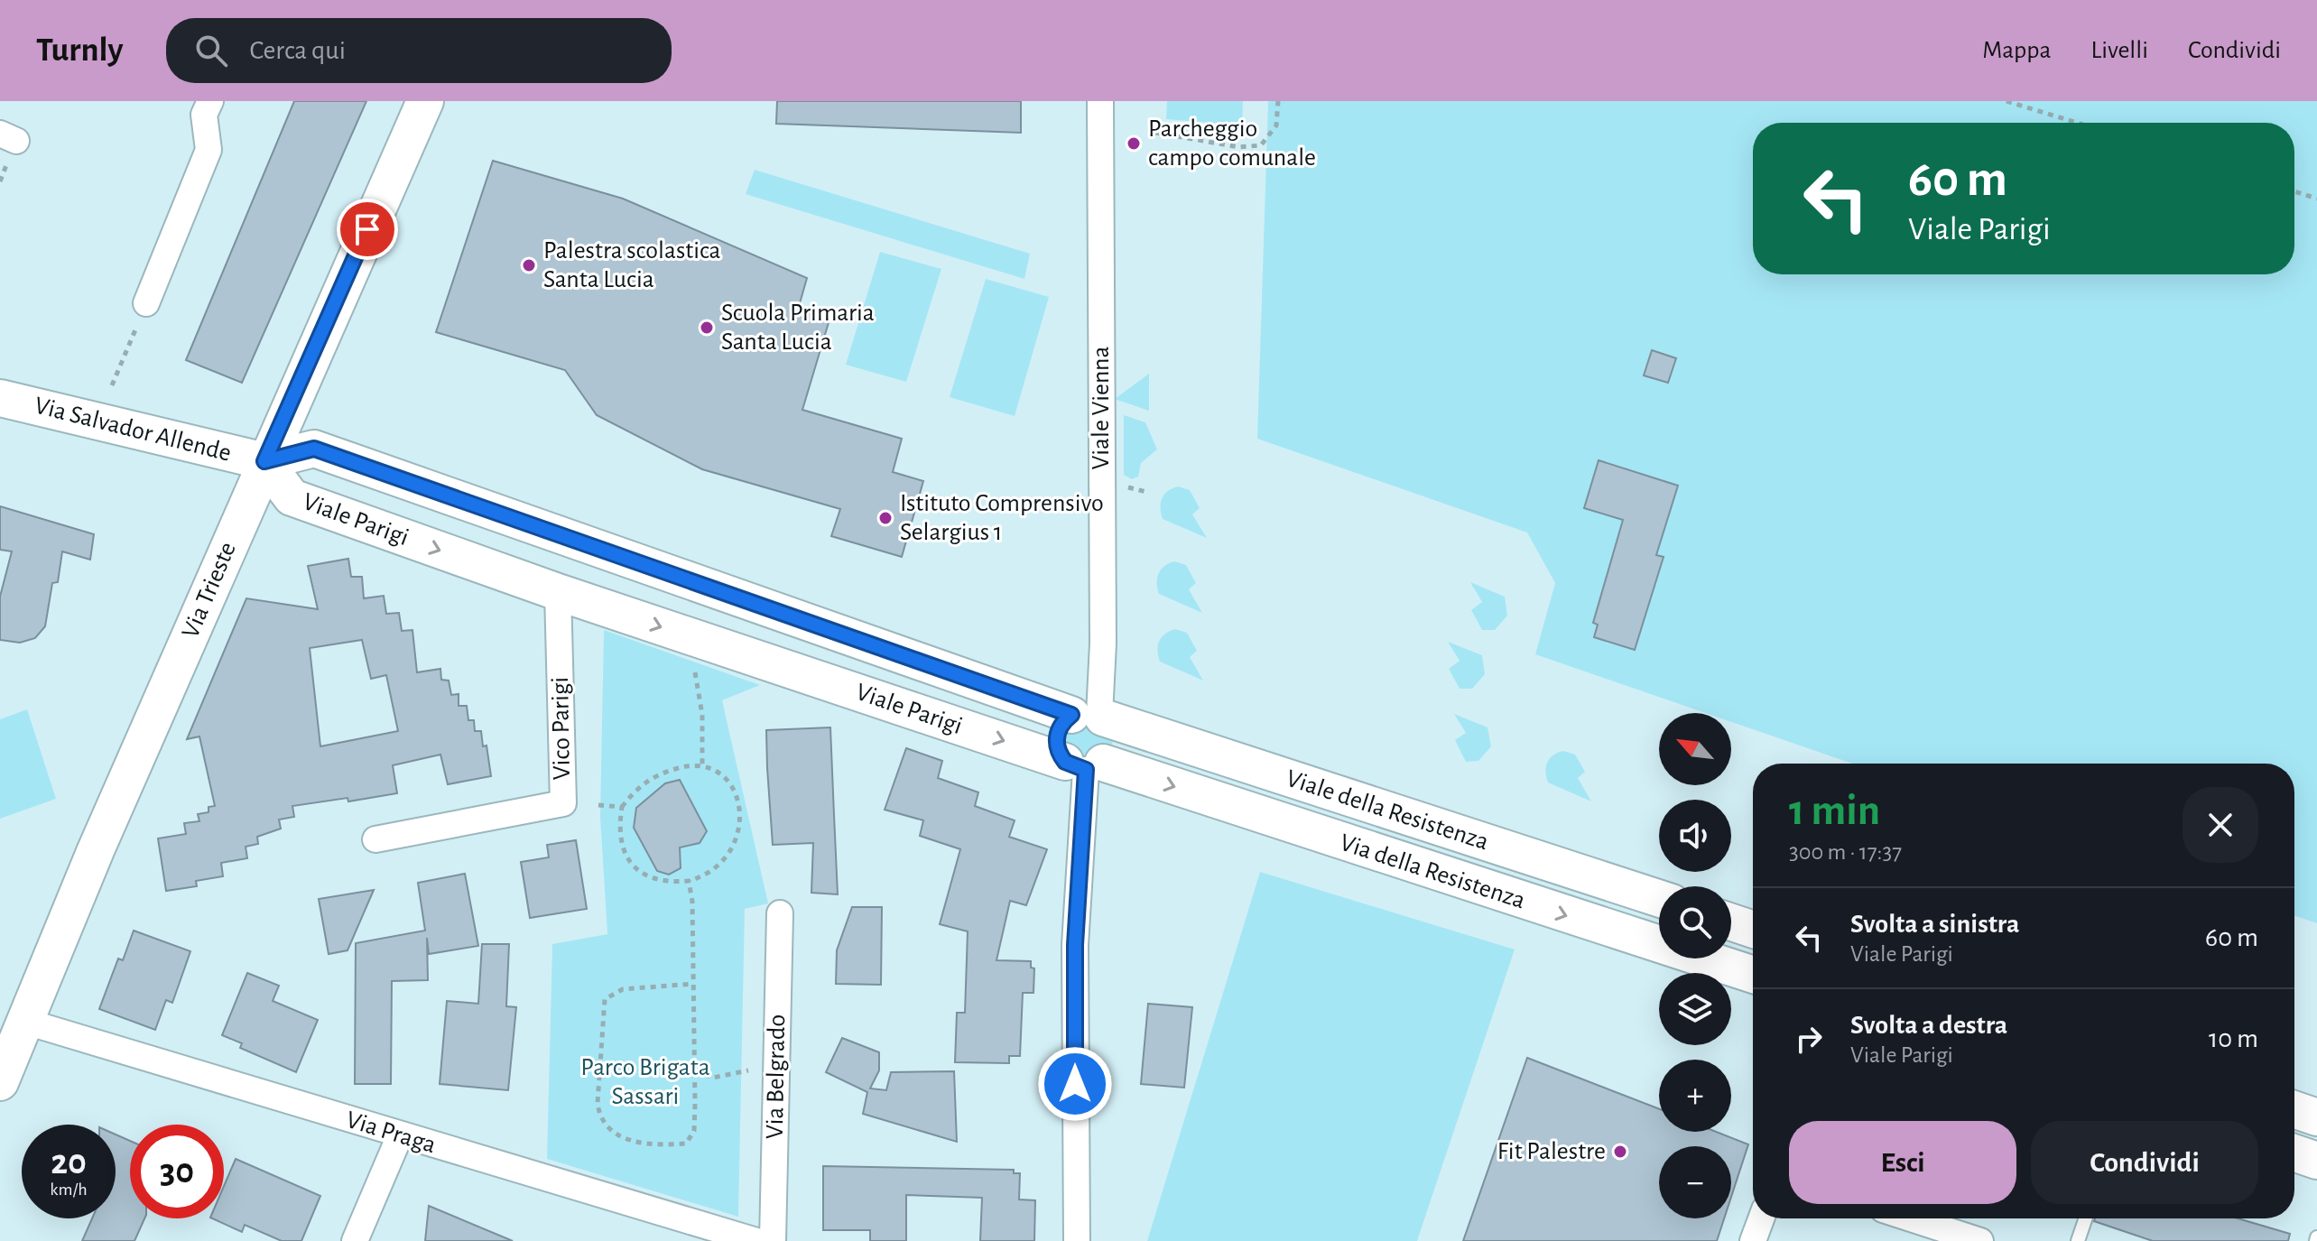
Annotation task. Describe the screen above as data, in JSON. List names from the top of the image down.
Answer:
{
  "streets": {
    "street": [
      "Viale Vienna",
      "Via Salvador Allende",
      "Viale Parigi",
      "Via Trieste",
      "Vico Parigi",
      "Viale della Resistenza",
      "Via della Resistenza",
      "Via Belgrado",
      "Via Praga"
    ]
  },
  "crossings": [
    ["Viale Vienna", "Viale Parigi"],
    ["Viale Vienna", "Viale della Resistenza"],
    ["Viale Vienna", "Via della Resistenza"],
    ["Via Salvador Allende", "Viale Parigi"],
    ["Via Salvador Allende", "Via Trieste"],
    ["Viale Parigi", "Via Trieste"],
    ["Viale Parigi", "Vico Parigi"],
    ["Viale Parigi", "Viale della Resistenza"],
    ["Viale Parigi", "Via della Resistenza"],
    ["Via Trieste", "Via Praga"],
    ["Viale della Resistenza", "Via della Resistenza"]
  ],
  "one_way": ["Via della Resistenza"],
  "parks": ["Parco Brigata Sassari"],
  "places": [
    "Parcheggio campo comunale",
    "Palestra scolastica Santa Lucia",
    "Scuola Primaria Santa Lucia",
    "Istituto Comprensivo Selargius 1",
    "Fit Palestre"
  ],
  "north": "top left",
  "page": {
    "header": "Turnly",
    "search": "Cerca qui",
    "nav": ["Mappa", "Livelli", "Condividi"],
    "turn": ["60 m", "Viale Parigi"],
    "map_buttons": ["+", "−"],
    "heading": ["1 min", "300 m · 17:37"],
    "list": [
      {
        "name": "Svolta a sinistra",
        "note": "Viale Parigi",
        "value": "60 m"
      },
      {
        "name": "Svolta a destra",
        "note": "Viale Parigi",
        "value": "10 m"
      }
    ],
    "buttons": ["Esci", "Condividi"],
    "speed": "20 km/h",
    "limit": "30"
  }
}
